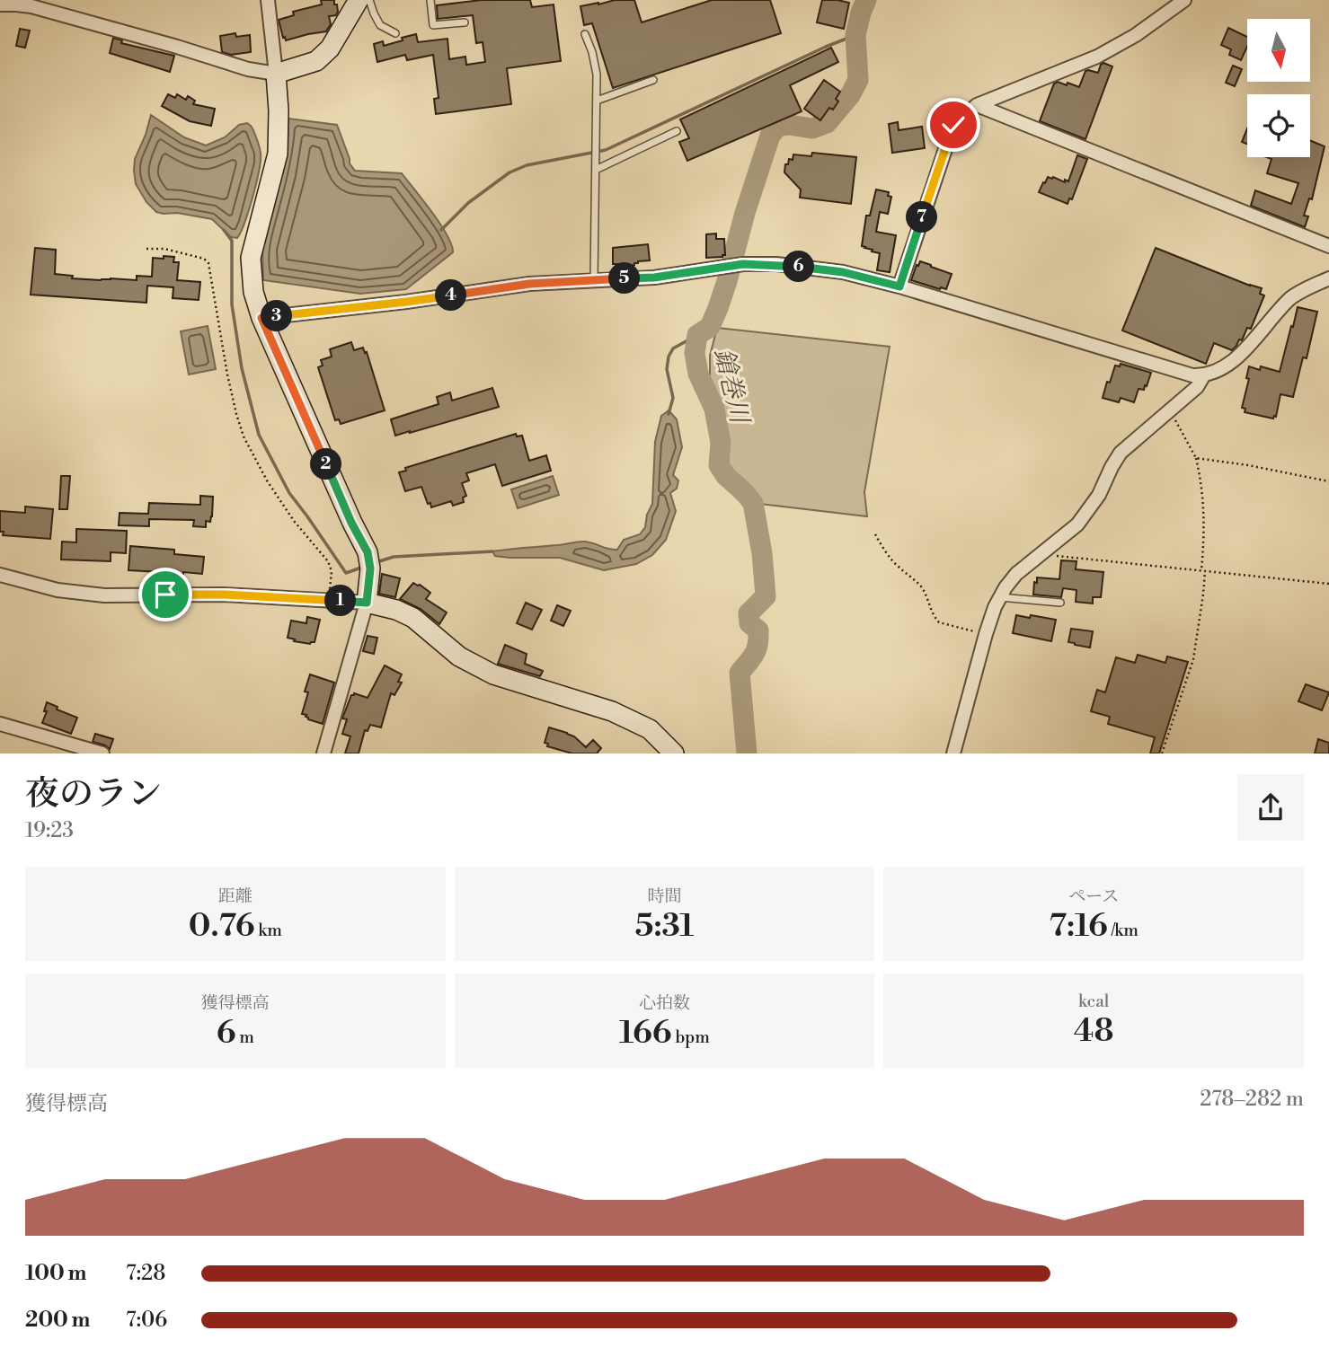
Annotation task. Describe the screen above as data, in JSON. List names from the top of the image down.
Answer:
{
  "water": ["鎗巻川"],
  "north": "bottom",
  "page": {
    "pins": [
      "7",
      "6",
      "5",
      "4",
      "3",
      "2",
      "1"
    ],
    "heading": ["夜のラン", "19:23"],
    "stats": [
      ["距離", "0.76 km"],
      ["時間", "5:31"],
      ["ペース", "7:16 /km"],
      ["獲得標高", "6 m"],
      ["心拍数", "166 bpm"],
      ["kcal", "48"]
    ],
    "chart": ["獲得標高", "278–282 m"],
    "list": [
      {
        "name": "100 m",
        "note": "7:28"
      },
      {
        "name": "200 m",
        "note": "7:06"
      }
    ]
  }
}
